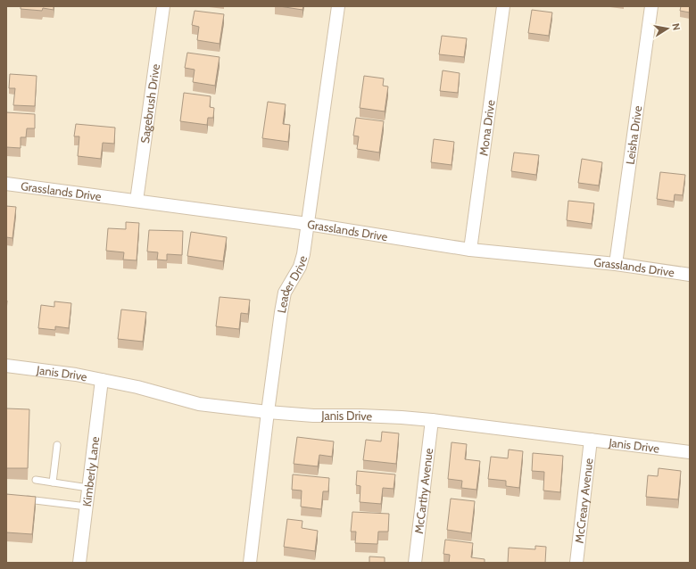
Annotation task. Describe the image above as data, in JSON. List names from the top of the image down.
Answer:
{
  "streets": {
    "street": [
      "Sagebrush Drive",
      "Mona Drive",
      "Leisha Drive",
      "Grasslands Drive",
      "Leader Drive",
      "Janis Drive",
      "Kimberly Lane",
      "McCarthy Avenue",
      "McCreary Avenue"
    ]
  },
  "crossings": [
    ["Sagebrush Drive", "Grasslands Drive"],
    ["Mona Drive", "Grasslands Drive"],
    ["Leisha Drive", "Grasslands Drive"],
    ["Grasslands Drive", "Leader Drive"],
    ["Leader Drive", "Janis Drive"],
    ["Janis Drive", "Kimberly Lane"],
    ["Janis Drive", "McCarthy Avenue"],
    ["Janis Drive", "McCreary Avenue"]
  ],
  "north": "right"
}
